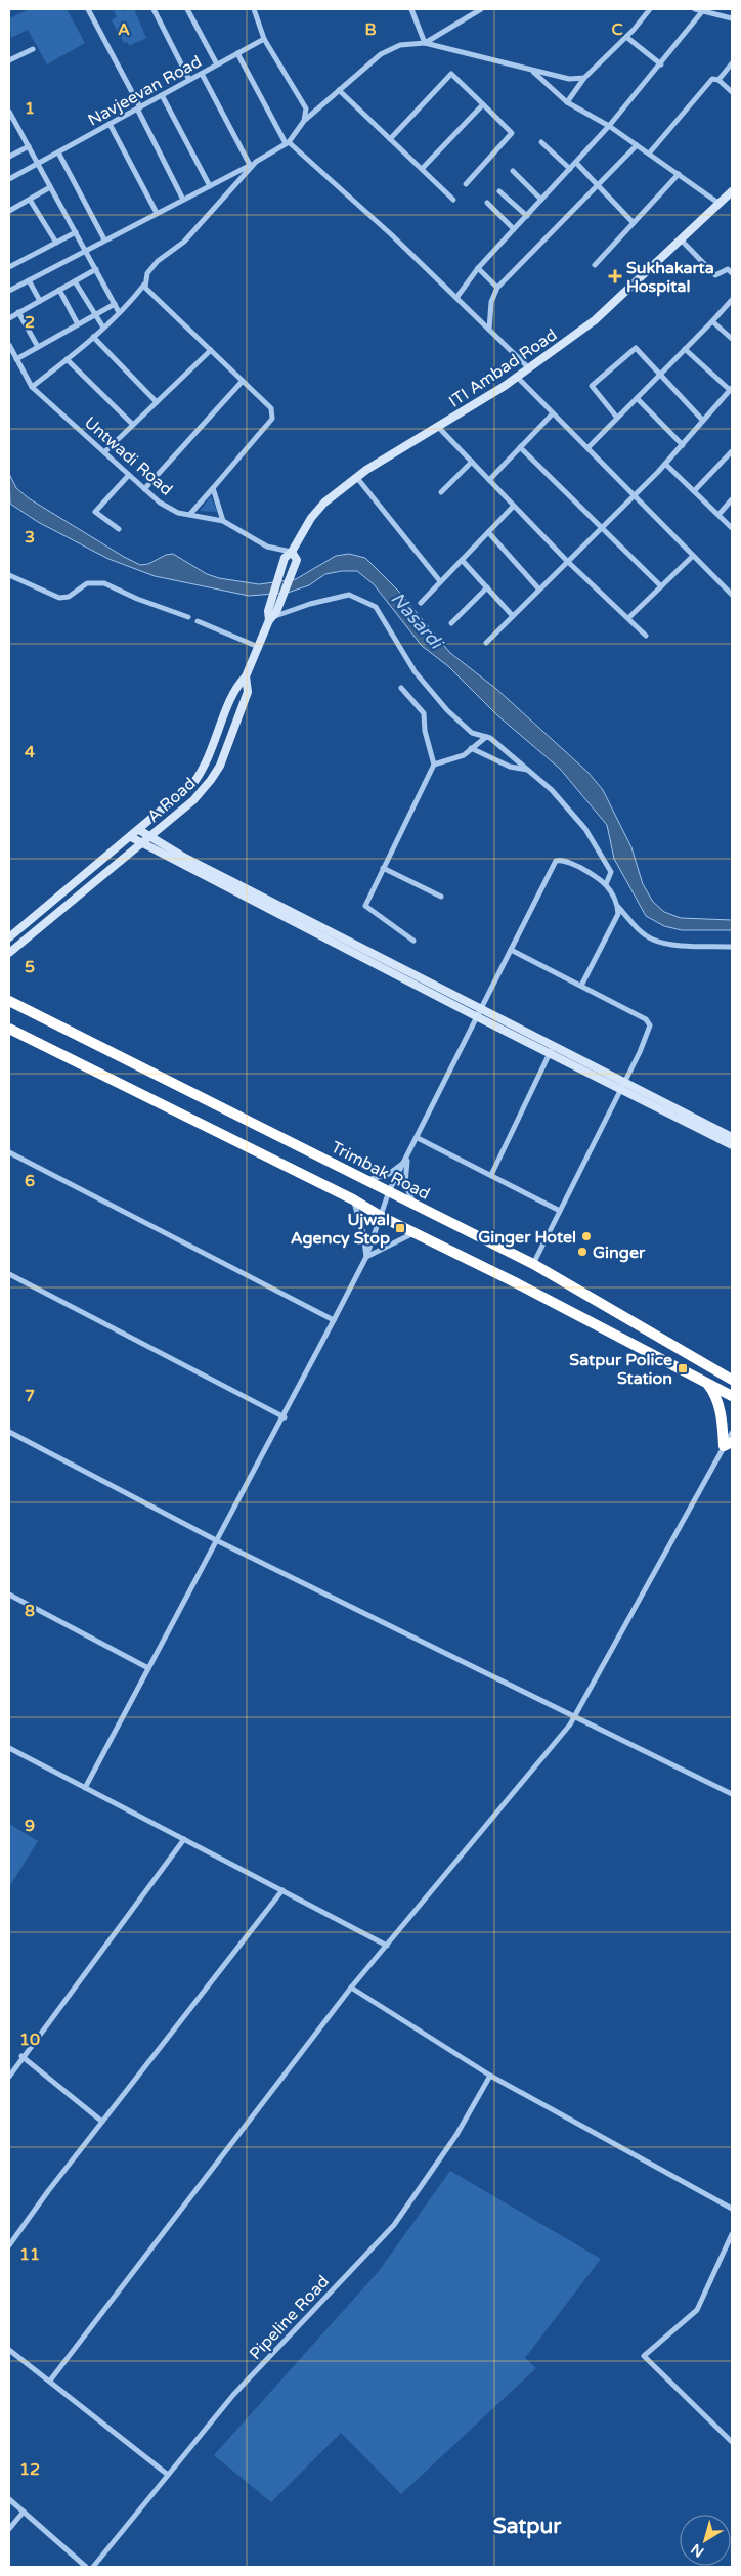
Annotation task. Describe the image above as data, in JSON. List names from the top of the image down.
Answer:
{
  "streets": {
    "highway": ["Trimbak Road"],
    "street": [
      "Navjeevan Road",
      "ITI Ambad Road",
      "Untwadi Road",
      "A Road",
      "Pipeline Road"
    ]
  },
  "crossings": [
    ["ITI Ambad Road", "Untwadi Road"]
  ],
  "districts": ["Satpur"],
  "water": ["Nasardi"],
  "places": {
    "health": ["Sukhakarta Hospital"],
    "transit": ["Ujwal Agency Stop", "Satpur Police Station"],
    "other": ["Ginger Hotel", "Ginger"]
  },
  "north": "bottom left",
  "grid": {
    "columns": ["A", "B", "C"],
    "rows": [
      "1",
      "2",
      "3",
      "4",
      "5",
      "6",
      "7",
      "8",
      "9",
      "10",
      "11",
      "12"
    ]
  }
}
